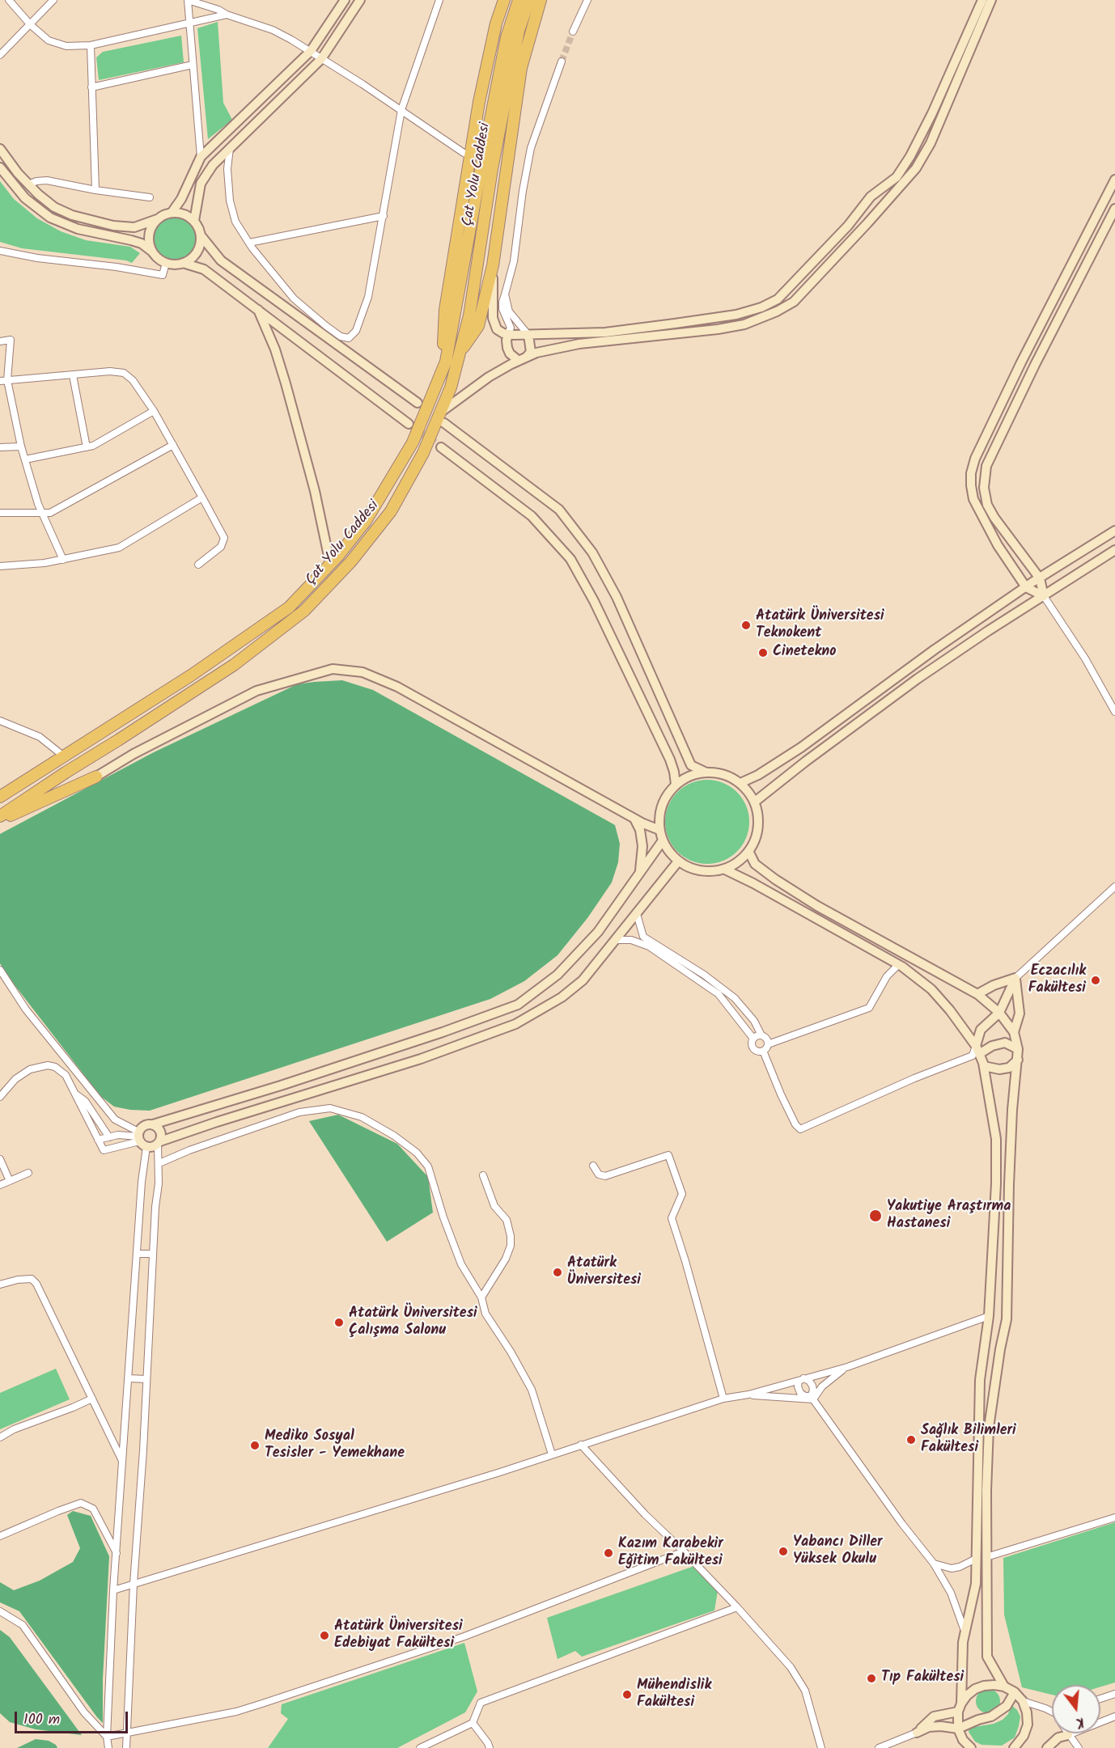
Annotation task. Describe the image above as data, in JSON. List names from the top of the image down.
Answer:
{
  "streets": {
    "highway": ["Çat Yolu Caddesi"]
  },
  "places": [
    "Atatürk Üniversitesi Teknokent",
    "Cinetekno",
    "Eczacılık Fakültesi",
    "Yakutiye Araştırma Hastanesi",
    "Atatürk Üniversitesi",
    "Atatürk Üniversitesi Çalışma Salonu",
    "Sağlık Bilimleri Fakültesi",
    "Mediko Sosyal Tesisler - Yemekhane",
    "Yabancı Diller Yüksek Okulu",
    "Kazım Karabekir Eğitim Fakültesi",
    "Atatürk Üniversitesi Edebiyat Fakültesi",
    "Tıp Fakültesi",
    "Mühendislik Fakültesi"
  ],
  "scale_bar": "100 m",
  "north": "bottom"
}
